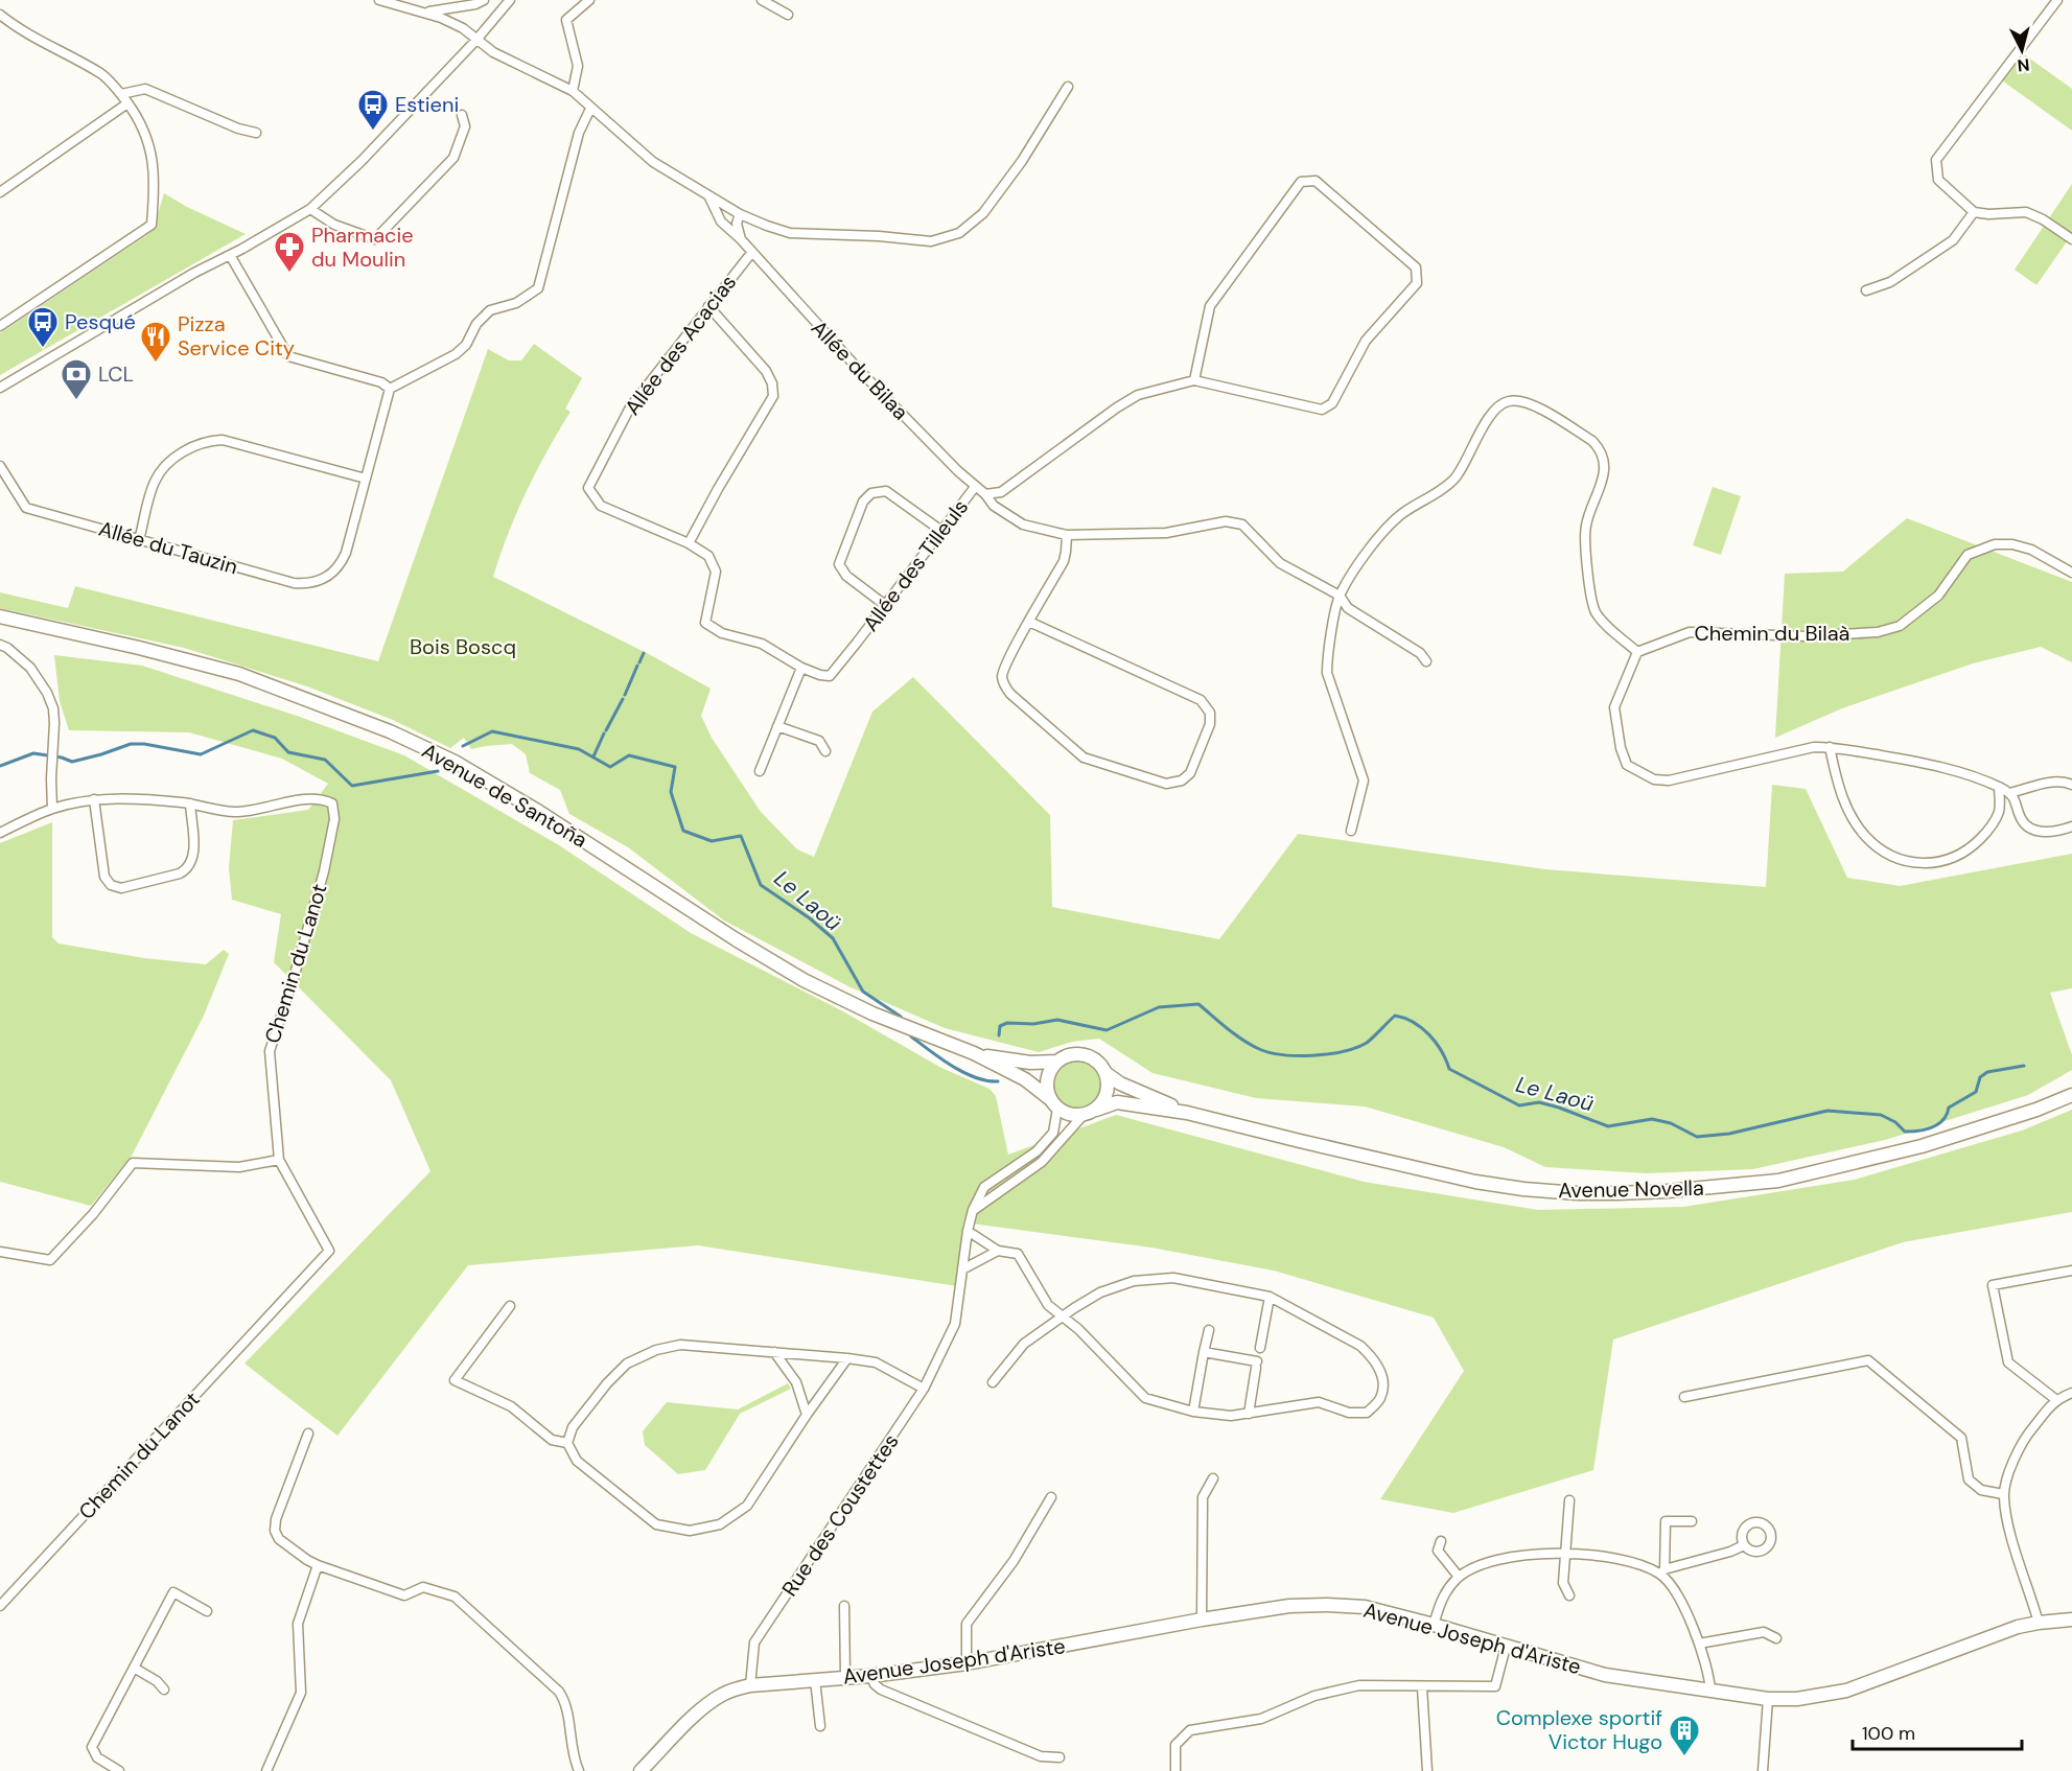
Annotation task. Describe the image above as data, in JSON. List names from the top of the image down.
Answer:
{
  "streets": {
    "main road": ["Avenue de Santoña", "Avenue Novella", "Avenue Joseph d'Ariste"],
    "street": [
      "Allée des Acacias",
      "Allée du Bilaa",
      "Allée du Tauzin",
      "Allée des Tilleuls",
      "Chemin du Bilaà",
      "Chemin du Lanot",
      "Rue des Coustettes"
    ]
  },
  "crossings": [
    ["Allée des Acacias", "Allée du Bilaa"],
    ["Allée des Acacias", "Allée des Tilleuls"],
    ["Allée du Bilaa", "Allée des Tilleuls"],
    ["Avenue de Santoña", "Avenue Novella"],
    ["Avenue de Santoña", "Rue des Coustettes"],
    ["Avenue Novella", "Rue des Coustettes"],
    ["Rue des Coustettes", "Avenue Joseph d'Ariste"]
  ],
  "water": ["Le Laoü"],
  "parks": ["Bois Boscq"],
  "places": {
    "bus stop": ["Estieni", "Pesqué"],
    "pharmacy": ["Pharmacie du Moulin"],
    "restaurant": ["Pizza Service City"],
    "bank": ["LCL"],
    "building": ["Complexe sportif Victor Hugo"]
  },
  "scale_bar": "100 m",
  "north": "bottom"
}
